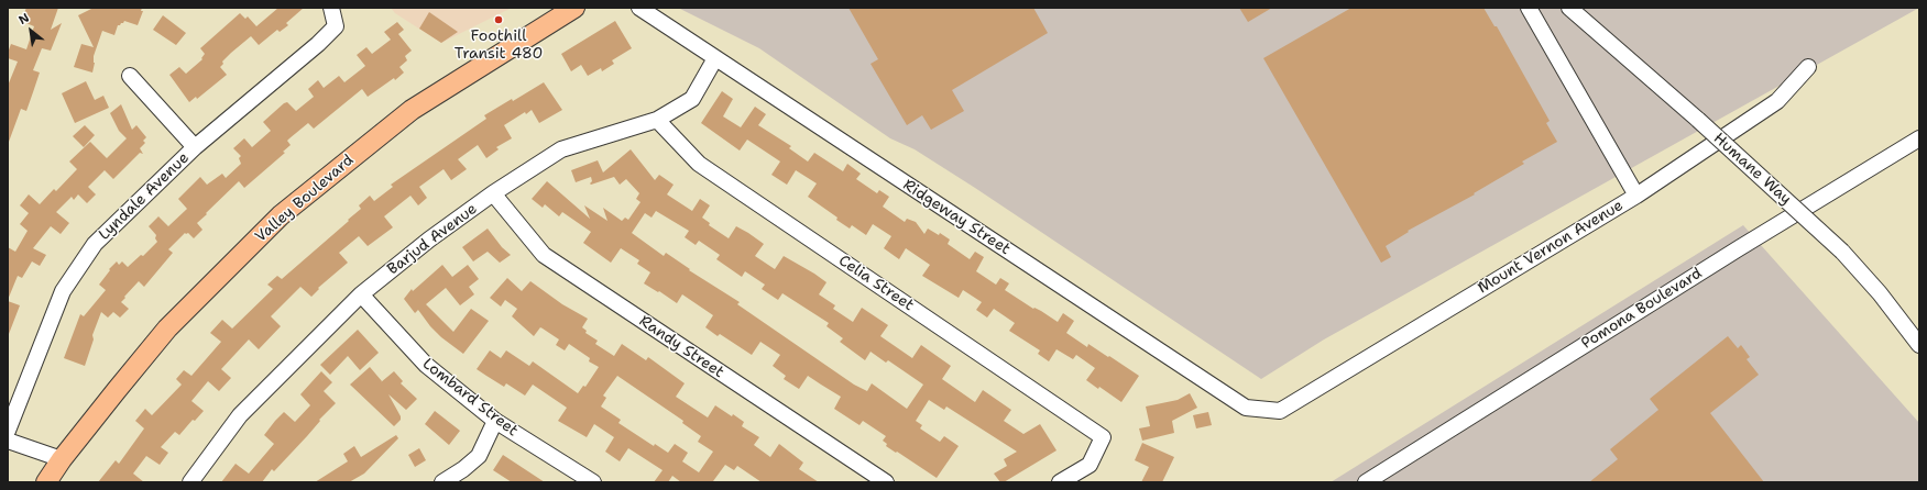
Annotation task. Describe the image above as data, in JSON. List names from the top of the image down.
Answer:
{
  "streets": {
    "main road": ["Valley Boulevard"],
    "street": [
      "Humane Way",
      "Lyndale Avenue",
      "Ridgeway Street",
      "Barjud Avenue",
      "Mount Vernon Avenue",
      "Celia Street",
      "Pomona Boulevard",
      "Randy Street",
      "Lombard Street"
    ]
  },
  "crossings": [
    ["Ridgeway Street", "Barjud Avenue"],
    ["Ridgeway Street", "Mount Vernon Avenue"],
    ["Barjud Avenue", "Celia Street"],
    ["Barjud Avenue", "Randy Street"],
    ["Barjud Avenue", "Lombard Street"]
  ],
  "places": ["Foothill Transit 480"],
  "north": "top left"
}
